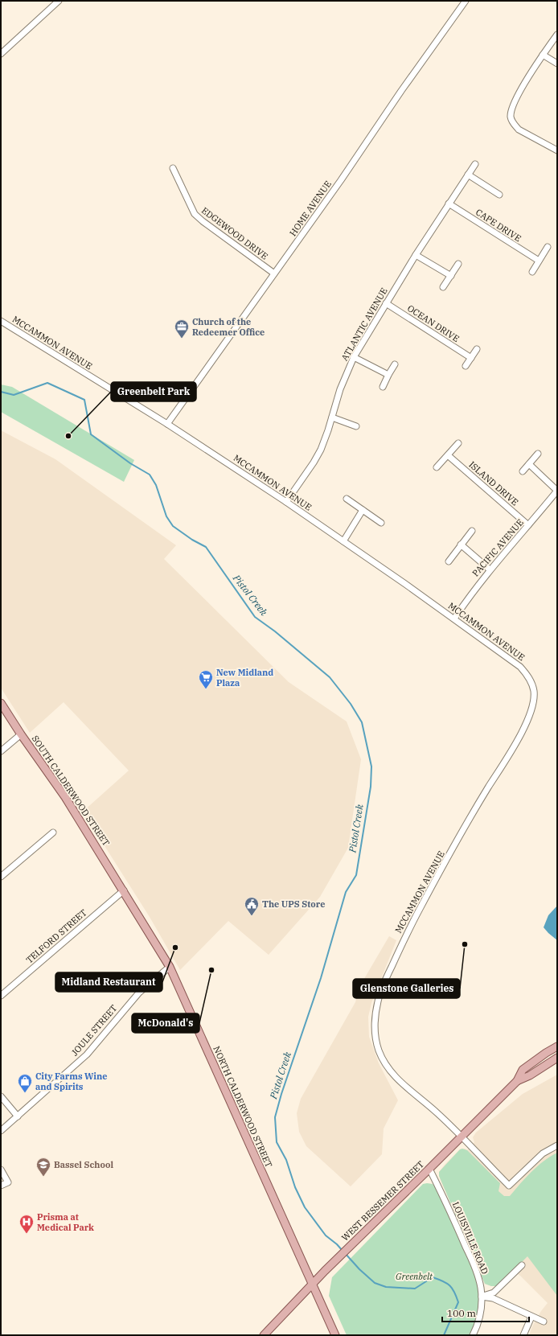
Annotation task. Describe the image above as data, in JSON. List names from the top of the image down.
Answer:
{
  "streets": {
    "main road": ["SOUTH CALDERWOOD STREET", "NORTH CALDERWOOD STREET", "WEST BESSEMER STREET"],
    "street": [
      "HOME AVENUE",
      "CAPE DRIVE",
      "EDGEWOOD DRIVE",
      "OCEAN DRIVE",
      "ATLANTIC AVENUE",
      "MCCAMMON AVENUE",
      "ISLAND DRIVE",
      "PACIFIC AVENUE",
      "TELFORD STREET",
      "JOULE STREET",
      "LOUISVILLE ROAD"
    ]
  },
  "crossings": [
    ["HOME AVENUE", "EDGEWOOD DRIVE"],
    ["HOME AVENUE", "MCCAMMON AVENUE"],
    ["CAPE DRIVE", "ATLANTIC AVENUE"],
    ["OCEAN DRIVE", "ATLANTIC AVENUE"],
    ["ATLANTIC AVENUE", "MCCAMMON AVENUE"],
    ["MCCAMMON AVENUE", "PACIFIC AVENUE"],
    ["MCCAMMON AVENUE", "WEST BESSEMER STREET"],
    ["ISLAND DRIVE", "PACIFIC AVENUE"],
    ["SOUTH CALDERWOOD STREET", "TELFORD STREET"],
    ["SOUTH CALDERWOOD STREET", "NORTH CALDERWOOD STREET"],
    ["TELFORD STREET", "NORTH CALDERWOOD STREET"],
    ["JOULE STREET", "NORTH CALDERWOOD STREET"],
    ["NORTH CALDERWOOD STREET", "WEST BESSEMER STREET"],
    ["WEST BESSEMER STREET", "LOUISVILLE ROAD"]
  ],
  "water": ["Pistol Creek"],
  "parks": ["Greenbelt"],
  "places": {
    "office": ["Church of the Redeemer Office"],
    "other": [
      "Greenbelt Park",
      "Glenstone Galleries",
      "Midland Restaurant",
      "McDonald's"
    ],
    "supermarket": ["New Midland Plaza"],
    "public building": ["The UPS Store"],
    "shop": ["City Farms Wine and Spirits"],
    "school or university": ["Bassel School"],
    "hospital": ["Prisma at Medical Park"]
  },
  "scale_bar": "100 m"
}
